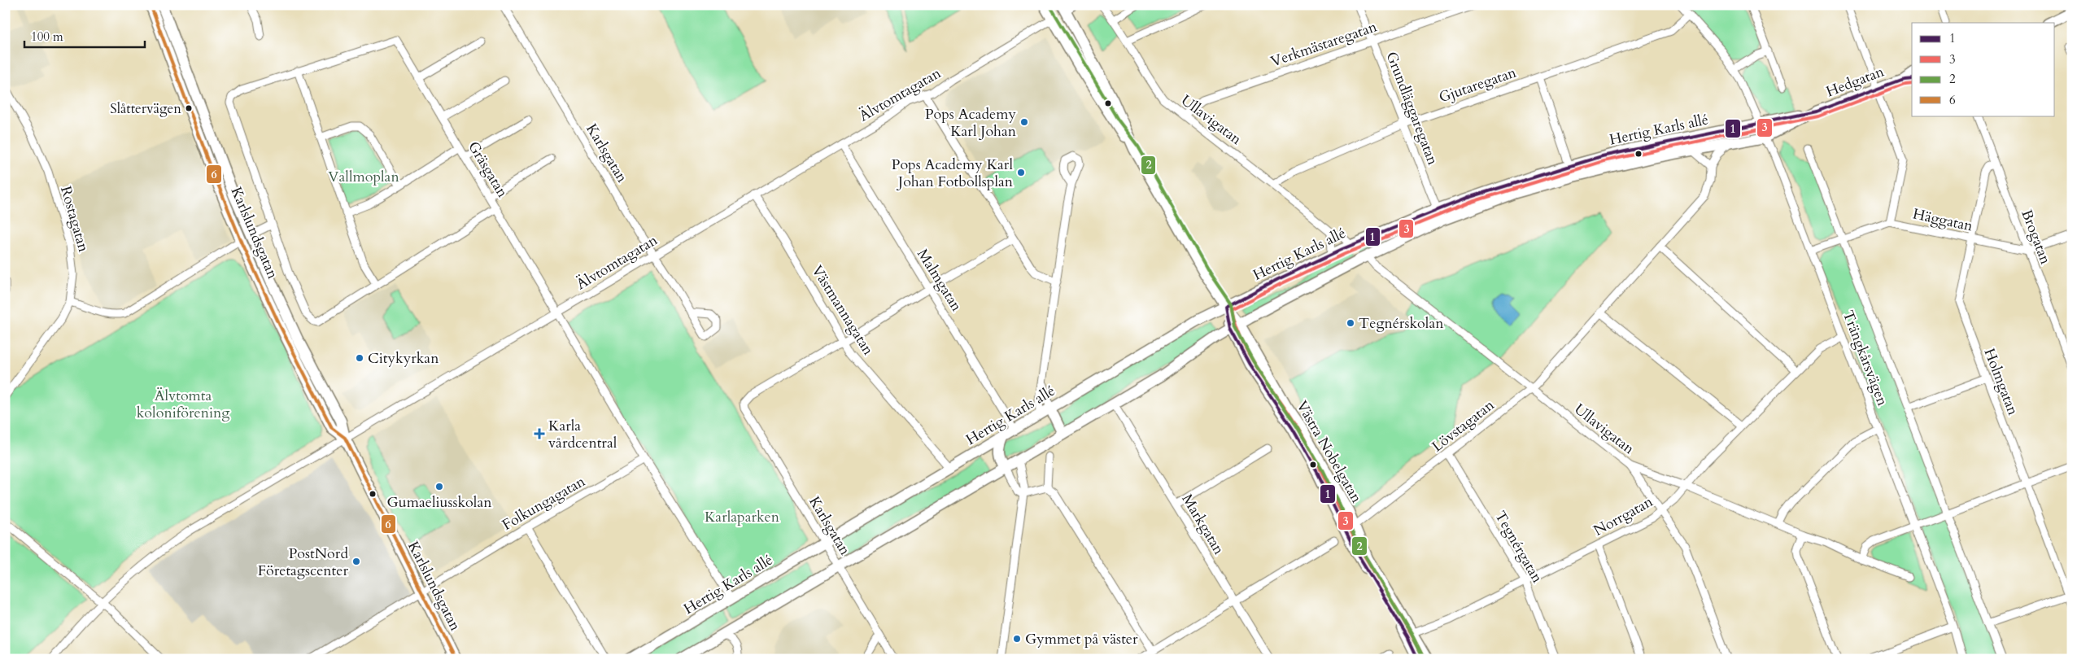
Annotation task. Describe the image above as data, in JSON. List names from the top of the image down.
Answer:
{
  "streets": {
    "main road": [
      "Hedgatan",
      "Hertig Karls allé",
      "Karlslundsgatan",
      "Västra Nobelgatan"
    ],
    "street": [
      "Verkmästaregatan",
      "Gjutaregatan",
      "Älvtomtagatan",
      "Grundläggaregatan",
      "Ullavigatan",
      "Karlsgatan",
      "Gräsgatan",
      "Rostagatan",
      "Häggatan",
      "Brogatan",
      "Malmgatan",
      "Västmannagatan",
      "Trängkårsvägen",
      "Holmgatan",
      "Lövstagatan",
      "Folkungagatan",
      "Norrgatan",
      "Markgatan",
      "Tegnérgatan"
    ]
  },
  "crossings": [
    ["Verkmästaregatan", "Grundläggaregatan"],
    ["Verkmästaregatan", "Ullavigatan"],
    ["Hedgatan", "Hertig Karls allé"],
    ["Gjutaregatan", "Grundläggaregatan"],
    ["Gjutaregatan", "Ullavigatan"],
    ["Gjutaregatan", "Trängkårsvägen"],
    ["Älvtomtagatan", "Karlsgatan"],
    ["Älvtomtagatan", "Gräsgatan"],
    ["Älvtomtagatan", "Karlslundsgatan"],
    ["Älvtomtagatan", "Malmgatan"],
    ["Älvtomtagatan", "Västmannagatan"],
    ["Grundläggaregatan", "Hertig Karls allé"],
    ["Ullavigatan", "Hertig Karls allé"],
    ["Ullavigatan", "Lövstagatan"],
    ["Ullavigatan", "Norrgatan"],
    ["Hertig Karls allé", "Karlsgatan"],
    ["Hertig Karls allé", "Malmgatan"],
    ["Hertig Karls allé", "Västmannagatan"],
    ["Hertig Karls allé", "Trängkårsvägen"],
    ["Hertig Karls allé", "Västra Nobelgatan"],
    ["Hertig Karls allé", "Markgatan"],
    ["Karlsgatan", "Västmannagatan"],
    ["Häggatan", "Brogatan"],
    ["Häggatan", "Trängkårsvägen"],
    ["Häggatan", "Holmgatan"],
    ["Karlslundsgatan", "Folkungagatan"],
    ["Brogatan", "Holmgatan"],
    ["Trängkårsvägen", "Norrgatan"],
    ["Lövstagatan", "Västra Nobelgatan"],
    ["Lövstagatan", "Tegnérgatan"],
    ["Västra Nobelgatan", "Norrgatan"],
    ["Norrgatan", "Tegnérgatan"]
  ],
  "parks": ["Vallmoplan", "Älvtomta koloniförening", "Karlaparken"],
  "places": {
    "other": [
      "Slåttervägen",
      "Pops Academy Karl Johan",
      "Pops Academy Karl Johan Fotbollsplan",
      "Tegnérskolan",
      "Citykyrkan",
      "Gumaeliusskolan",
      "PostNord Företagscenter",
      "Gymmet på väster"
    ],
    "health": ["Karla vårdcentral"]
  },
  "lines": [
    "transit line 2",
    "transit line 6",
    "transit line 1",
    "transit line 3"
  ],
  "legend": [
    "1",
    "3",
    "2",
    "6"
  ],
  "scale_bar": "100 m"
}
